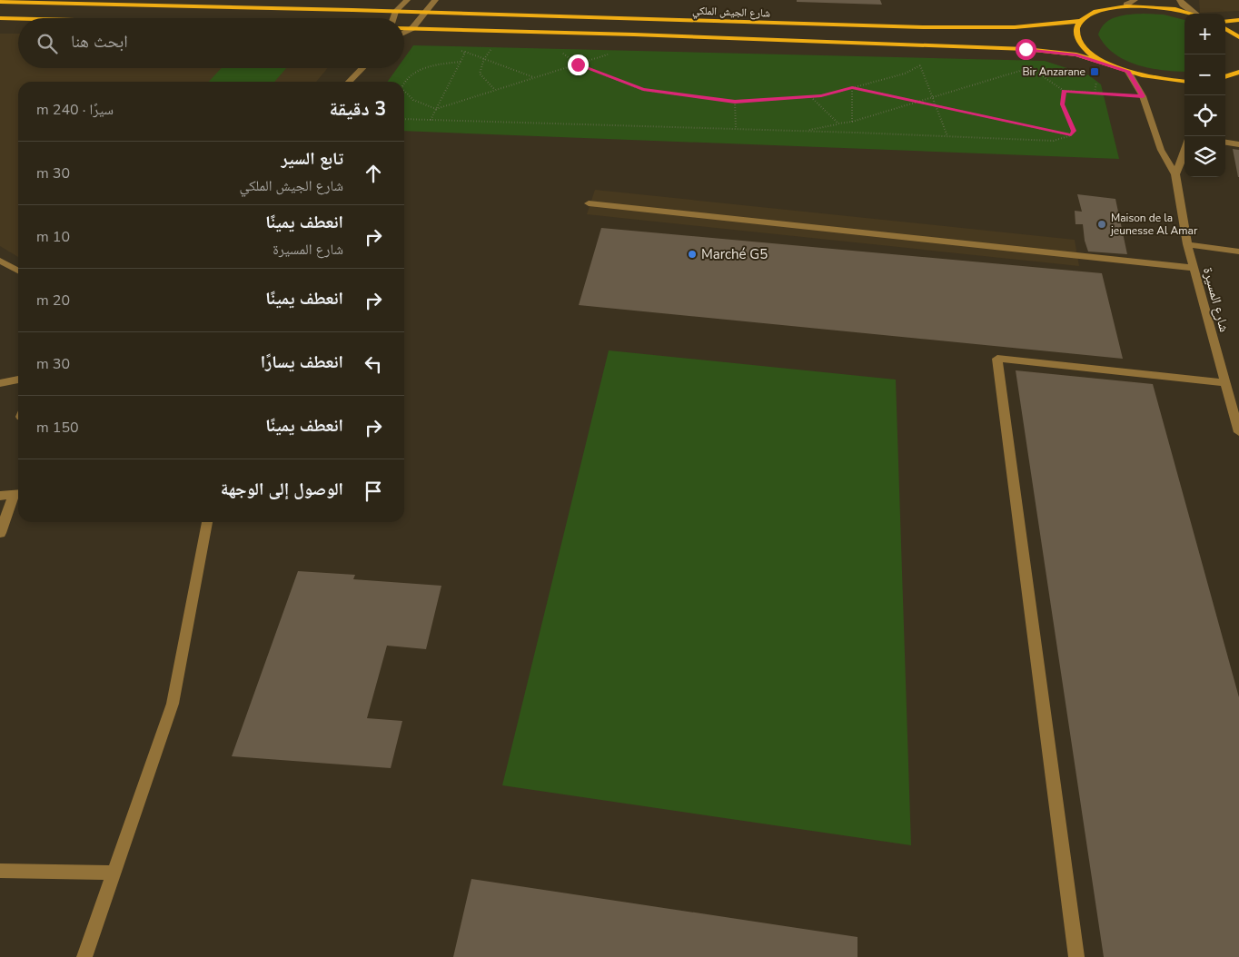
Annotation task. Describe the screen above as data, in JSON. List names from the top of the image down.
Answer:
{
  "streets": {
    "main road": ["شارع الجيش الملكي"],
    "street": ["شارع المسيرة"]
  },
  "places": {
    "transit": ["Bir Anzarane"],
    "other": ["Maison de la jeunesse Al Amar", "Marché G5"]
  },
  "page": {
    "map_buttons": ["+", "−"],
    "search": "ابحث هنا",
    "heading": ["3 دقيقة", "سيرًا · 240 m"],
    "list": [
      ["تابع السير", "شارع الجيش الملكي", "30 m"],
      ["انعطف يمينًا", "شارع المسيرة", "10 m"],
      ["انعطف يمينًا", "20 m"],
      ["انعطف يسارًا", "30 m"],
      ["انعطف يمينًا", "150 m"],
      "الوصول إلى الوجهة"
    ]
  }
}
